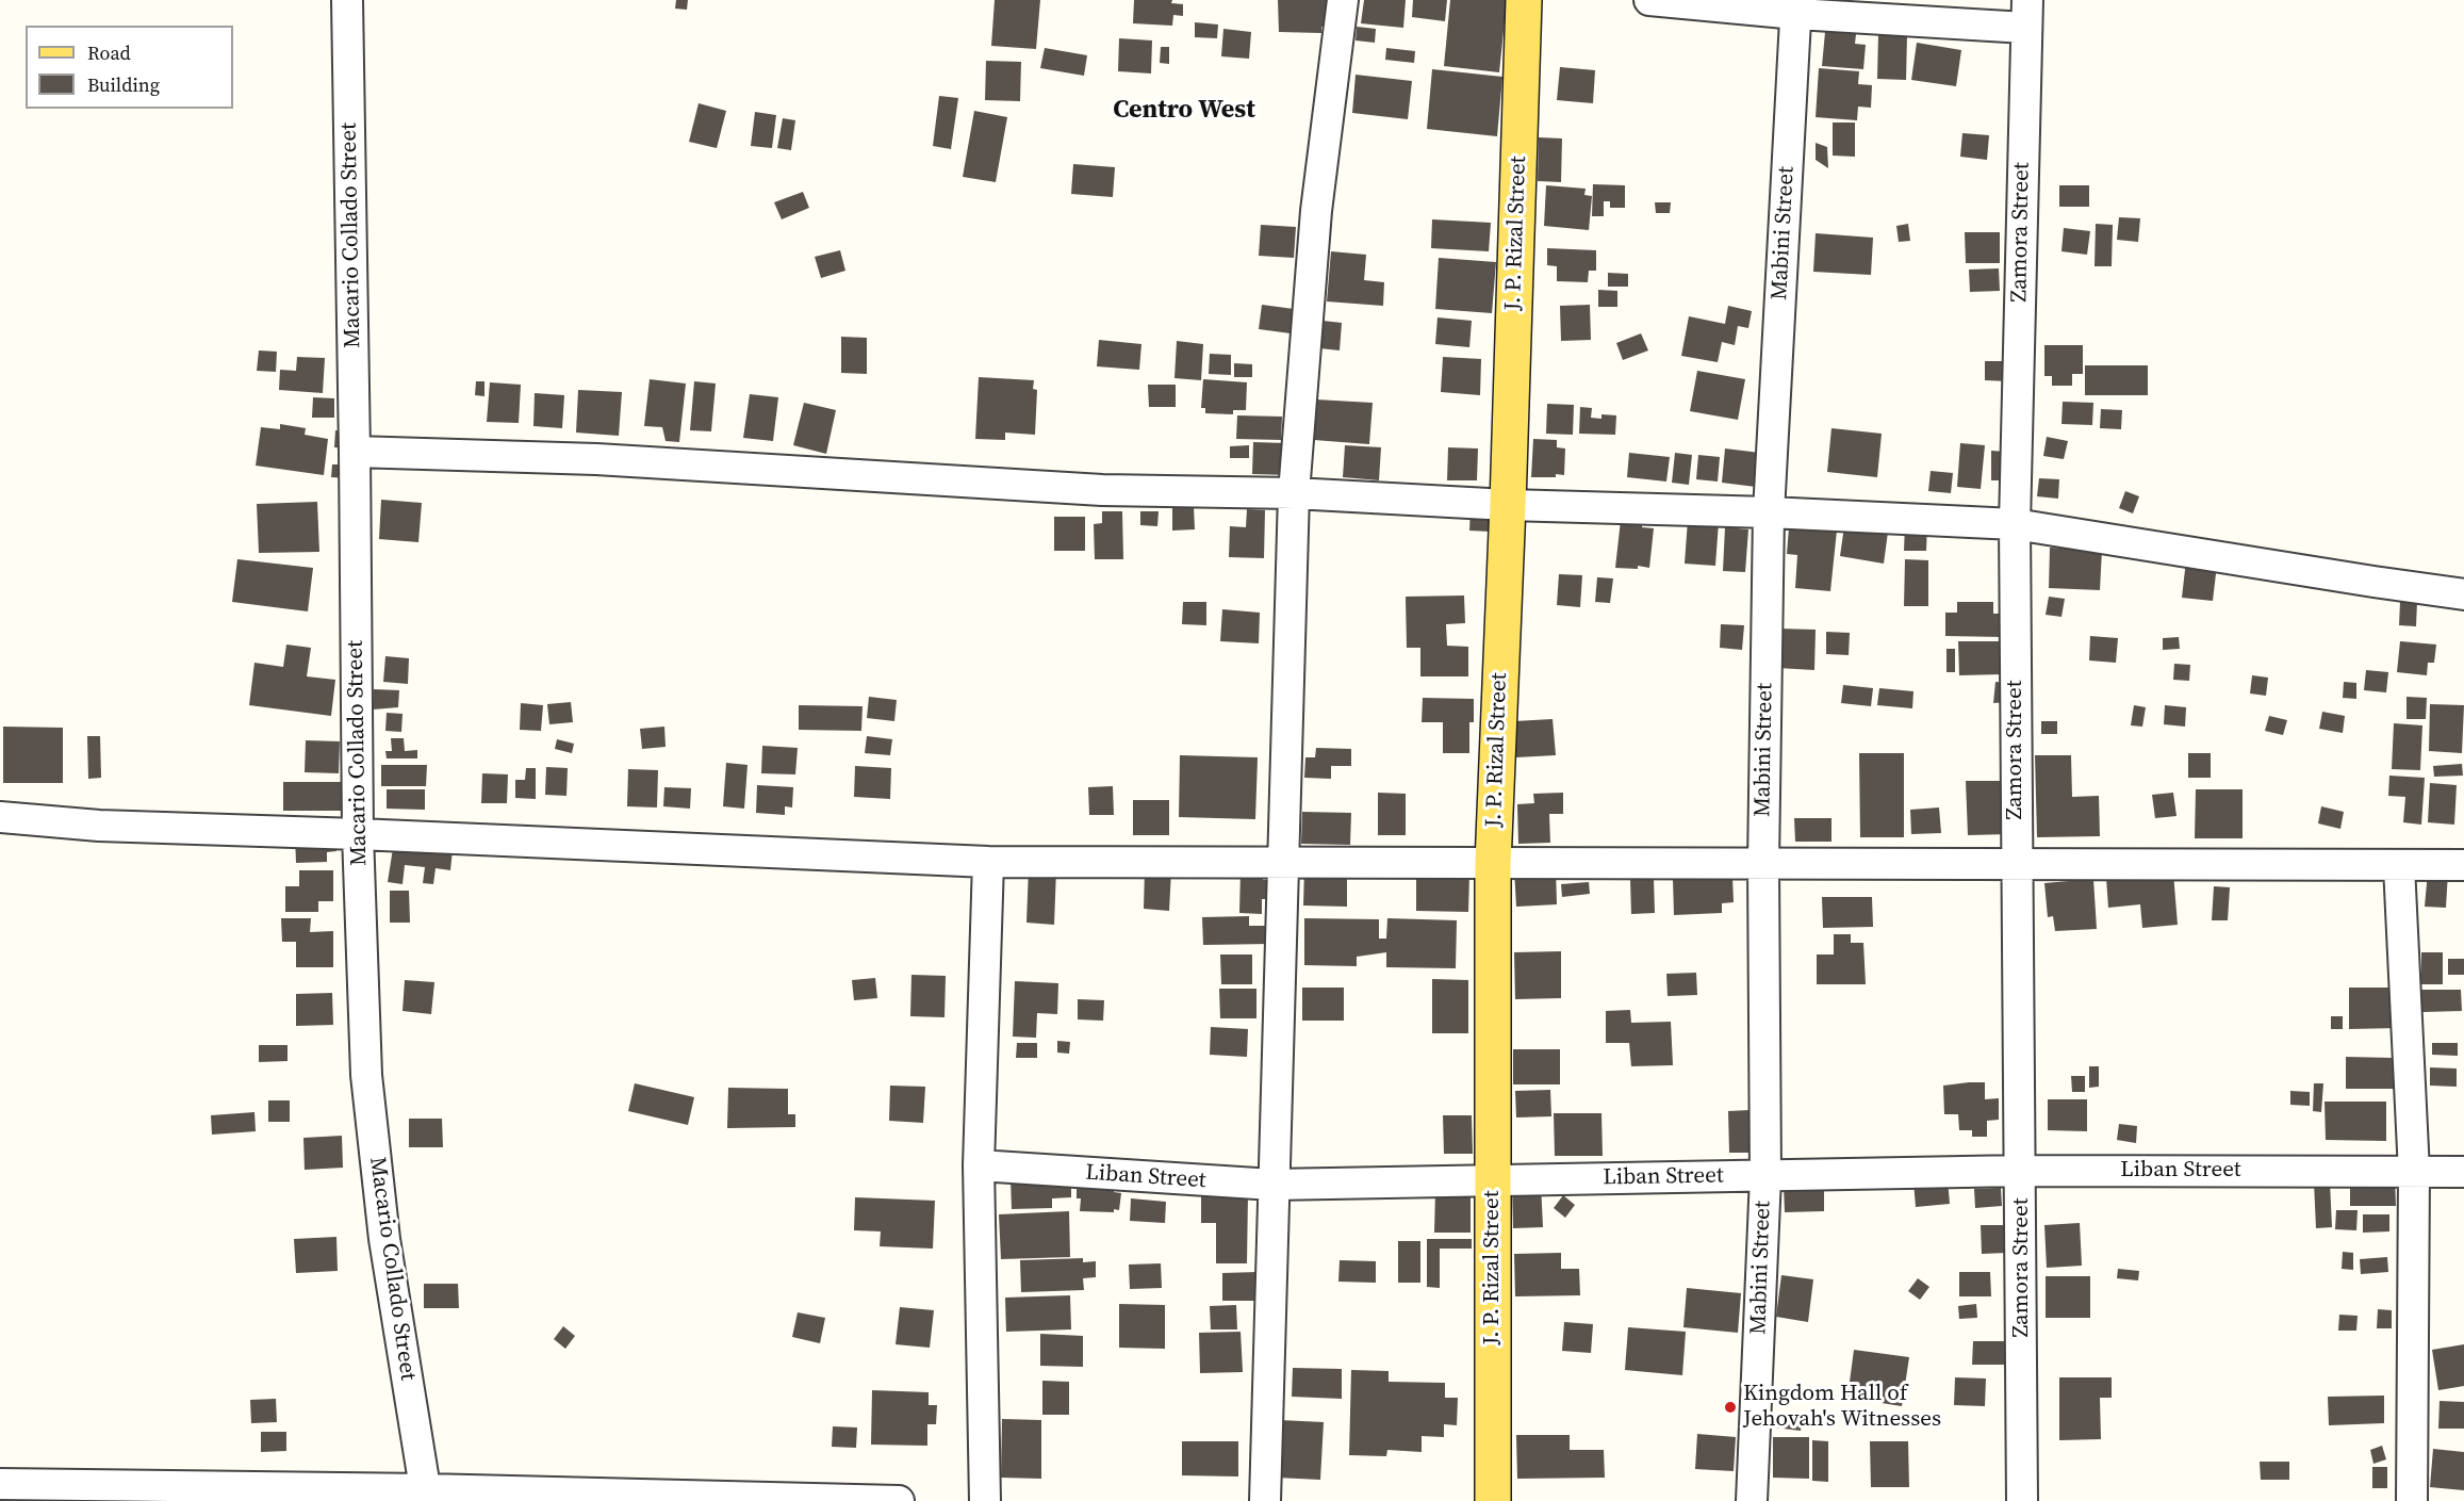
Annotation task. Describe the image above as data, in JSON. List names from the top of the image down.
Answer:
{
  "streets": {
    "main road": ["J. P. Rizal Street"],
    "street": [
      "Zamora Street",
      "Mabini Street",
      "Macario Collado Street",
      "Liban Street"
    ]
  },
  "crossings": [
    ["Zamora Street", "Liban Street"],
    ["J. P. Rizal Street", "Liban Street"],
    ["Mabini Street", "Liban Street"]
  ],
  "districts": ["Centro West"],
  "places": ["Kingdom Hall of Jehovah's Witnesses"],
  "legend": ["Road", "Building"]
}
